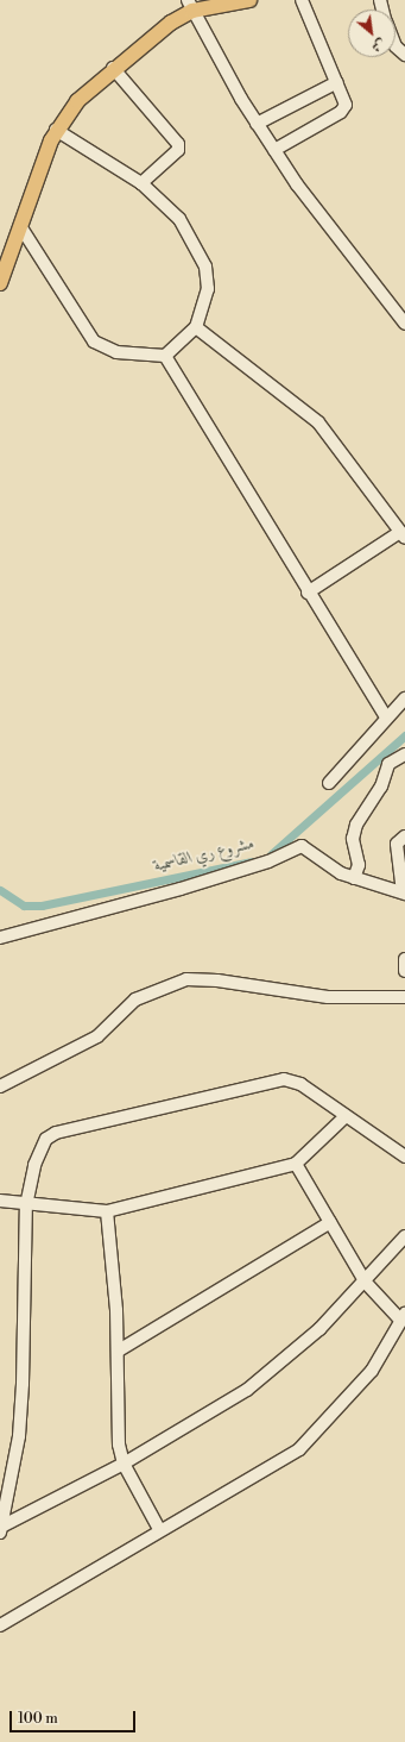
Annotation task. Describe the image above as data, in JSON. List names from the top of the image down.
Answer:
{
  "water": ["مشروع ري القاسمية"],
  "scale_bar": "100 m",
  "north": "bottom right"
}
